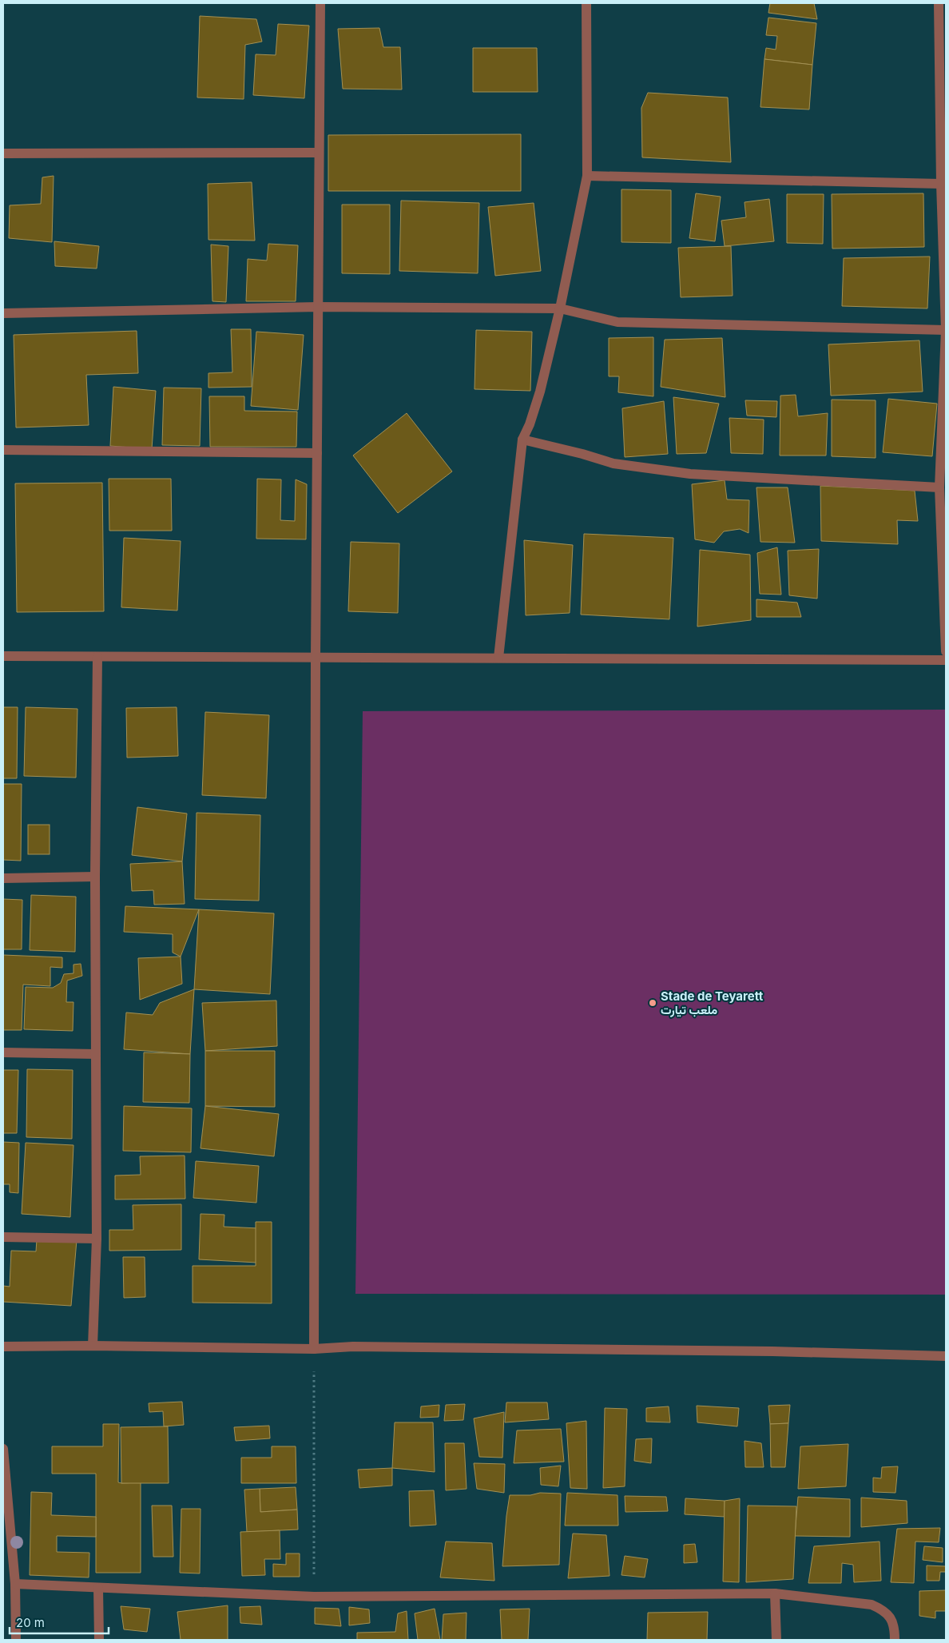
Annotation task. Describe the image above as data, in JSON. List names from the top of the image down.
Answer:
{
  "places": ["Stade de Teyarett ملعب تيارت"],
  "scale_bar": "20 m"
}
